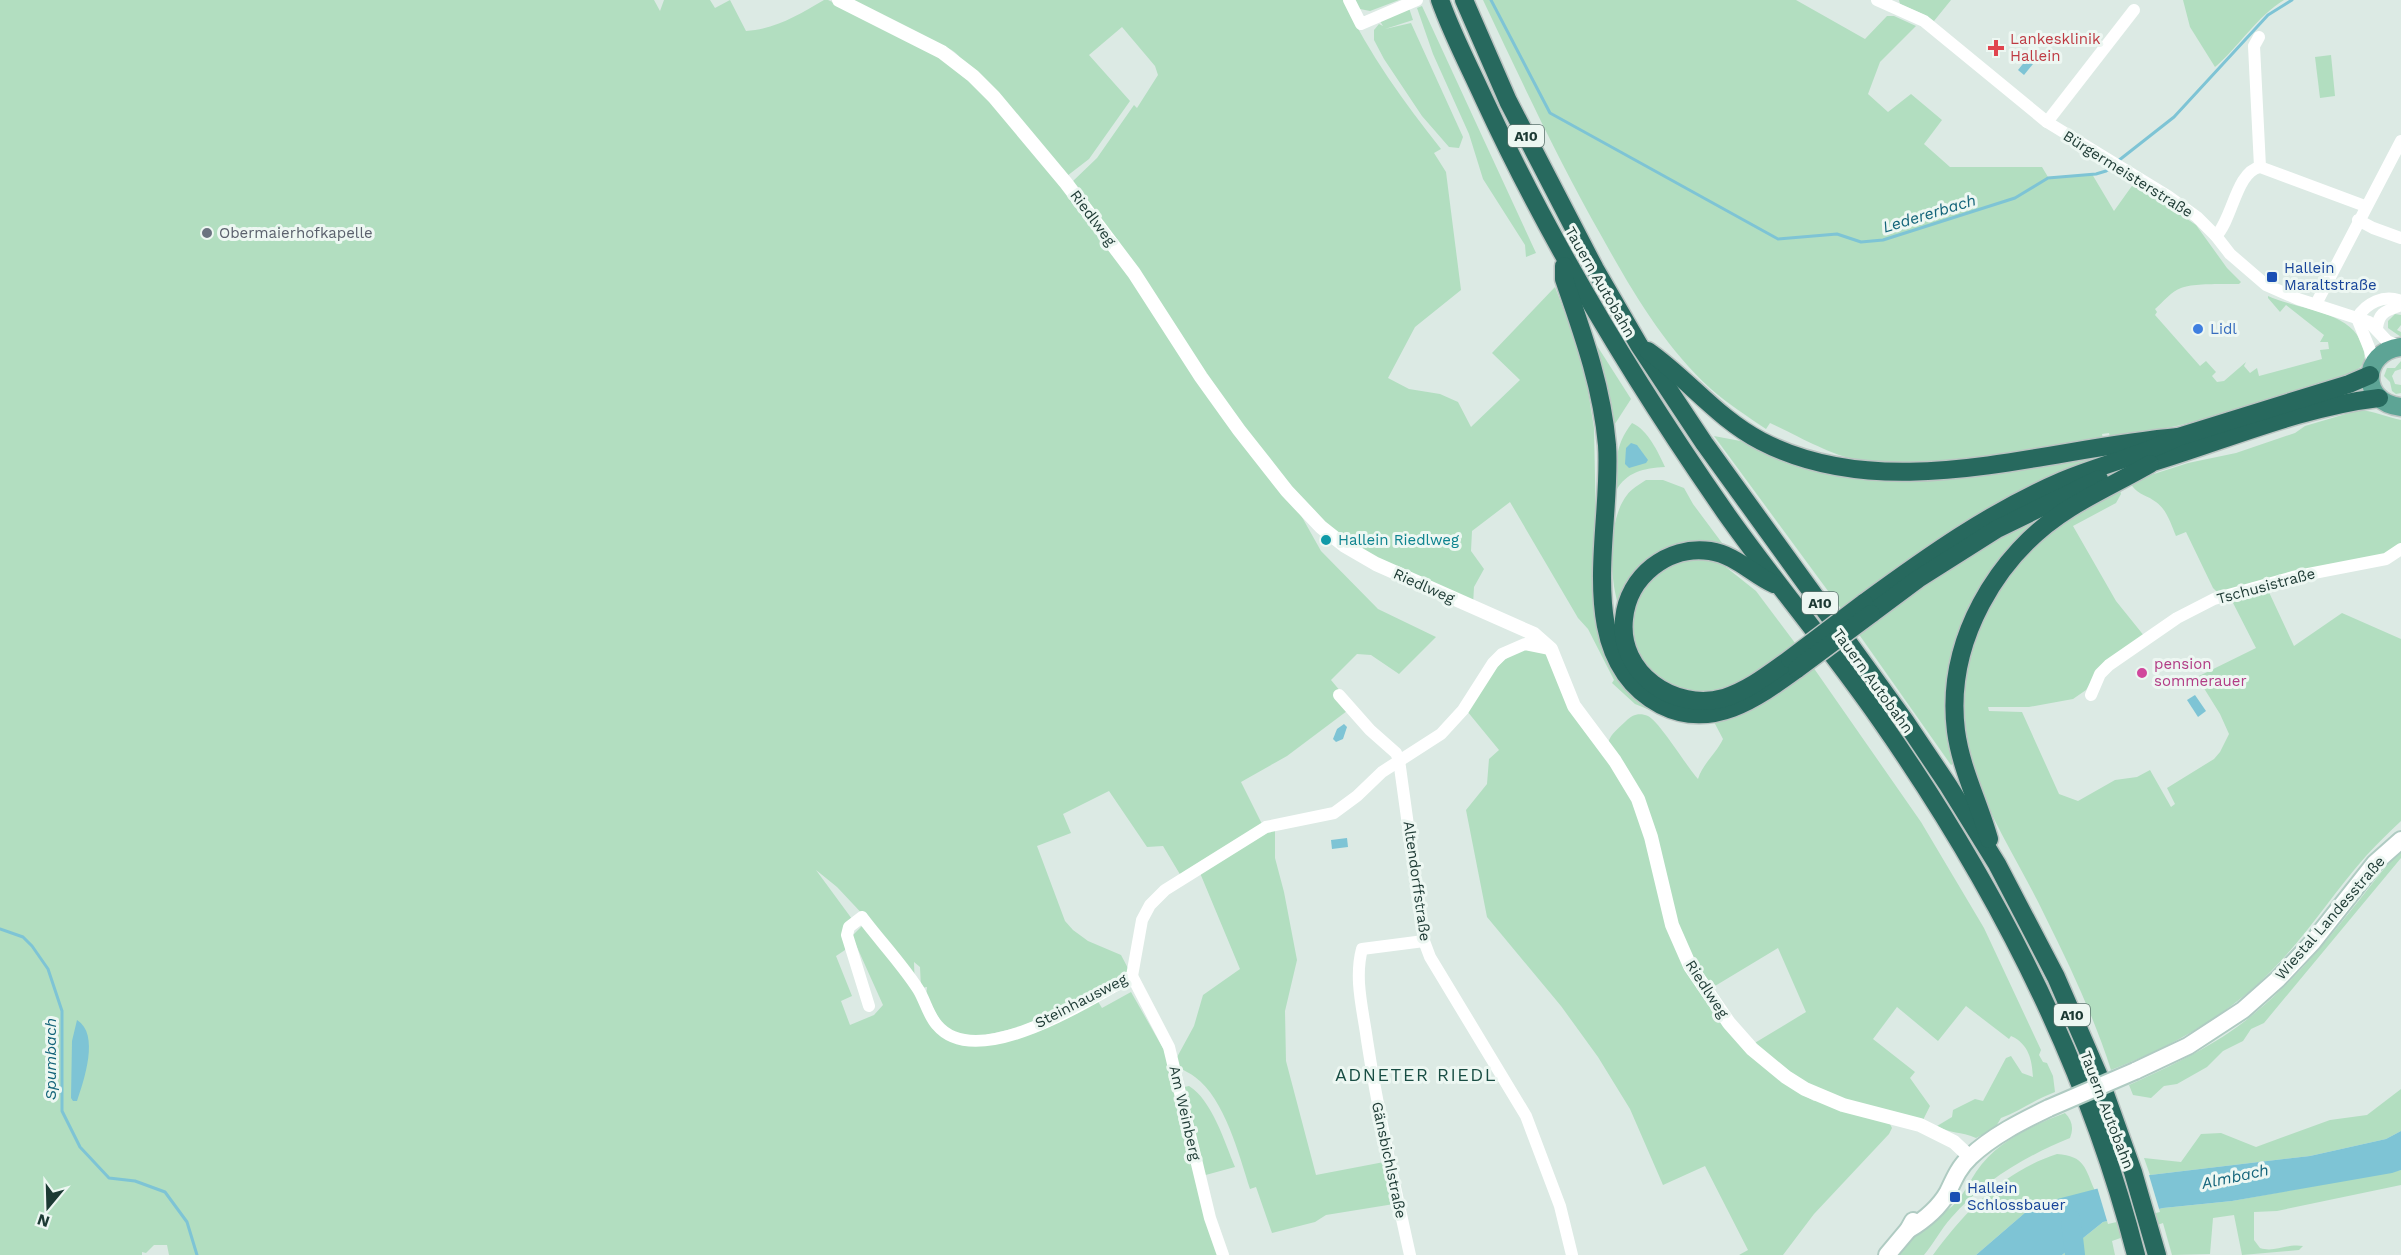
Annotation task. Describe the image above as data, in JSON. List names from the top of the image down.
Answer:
{
  "streets": {
    "highway": ["A10", "Tauern Autobahn"],
    "main road": ["Wiestal Landesstraße"],
    "street": [
      "Bürgermeisterstraße",
      "Riedlweg",
      "Tschusistraße",
      "Altendorffstraße",
      "Steinhausweg",
      "Am Weinberg",
      "Gänsbichlstraße"
    ]
  },
  "crossings": [
    ["Riedlweg", "Wiestal Landesstraße"],
    ["Riedlweg", "Steinhausweg"],
    ["Altendorffstraße", "Steinhausweg"],
    ["Altendorffstraße", "Gänsbichlstraße"],
    ["Steinhausweg", "Am Weinberg"]
  ],
  "districts": ["ADNETER RIEDL"],
  "water": ["Ledererbach", "Spumbach", "Almbach"],
  "places": {
    "health": ["Lankesklinik Hallein"],
    "other": [
      "Obermaierhofkapelle",
      "Lidl",
      "Hallein Riedlweg",
      "pension sommerauer"
    ],
    "transit": ["Hallein Maraltstraße", "Hallein Schlossbauer"]
  },
  "north": "bottom"
}
